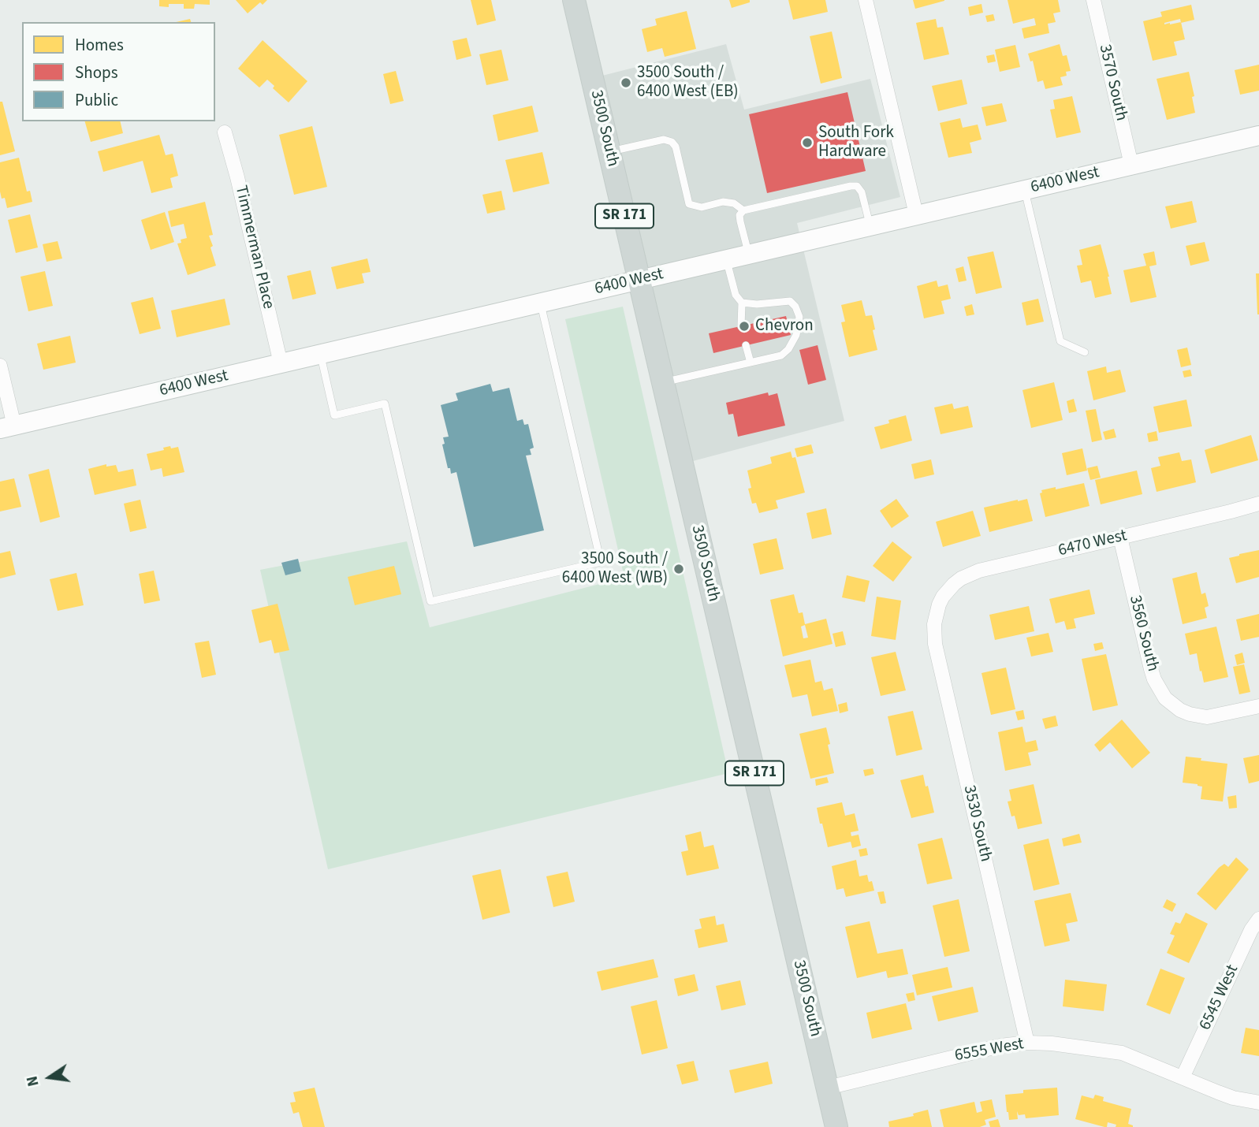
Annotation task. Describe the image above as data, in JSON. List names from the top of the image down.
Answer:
{
  "streets": {
    "main road": ["3500 South", "SR 171"],
    "street": [
      "3570 South",
      "6400 West",
      "Timmerman Place",
      "6470 West",
      "3560 South",
      "3530 South",
      "6545 West",
      "6555 West"
    ]
  },
  "crossings": [
    ["3570 South", "6400 West"],
    ["3500 South", "6400 West"],
    ["3500 South", "6555 West"],
    ["6400 West", "Timmerman Place"],
    ["6470 West", "3560 South"],
    ["6470 West", "3530 South"],
    ["3530 South", "6555 West"],
    ["6545 West", "6555 West"]
  ],
  "places": [
    "3500 South / 6400 West (EB)",
    "South Fork Hardware",
    "Chevron",
    "3500 South / 6400 West (WB)"
  ],
  "legend": ["Homes", "Shops", "Public"],
  "north": "left"
}
